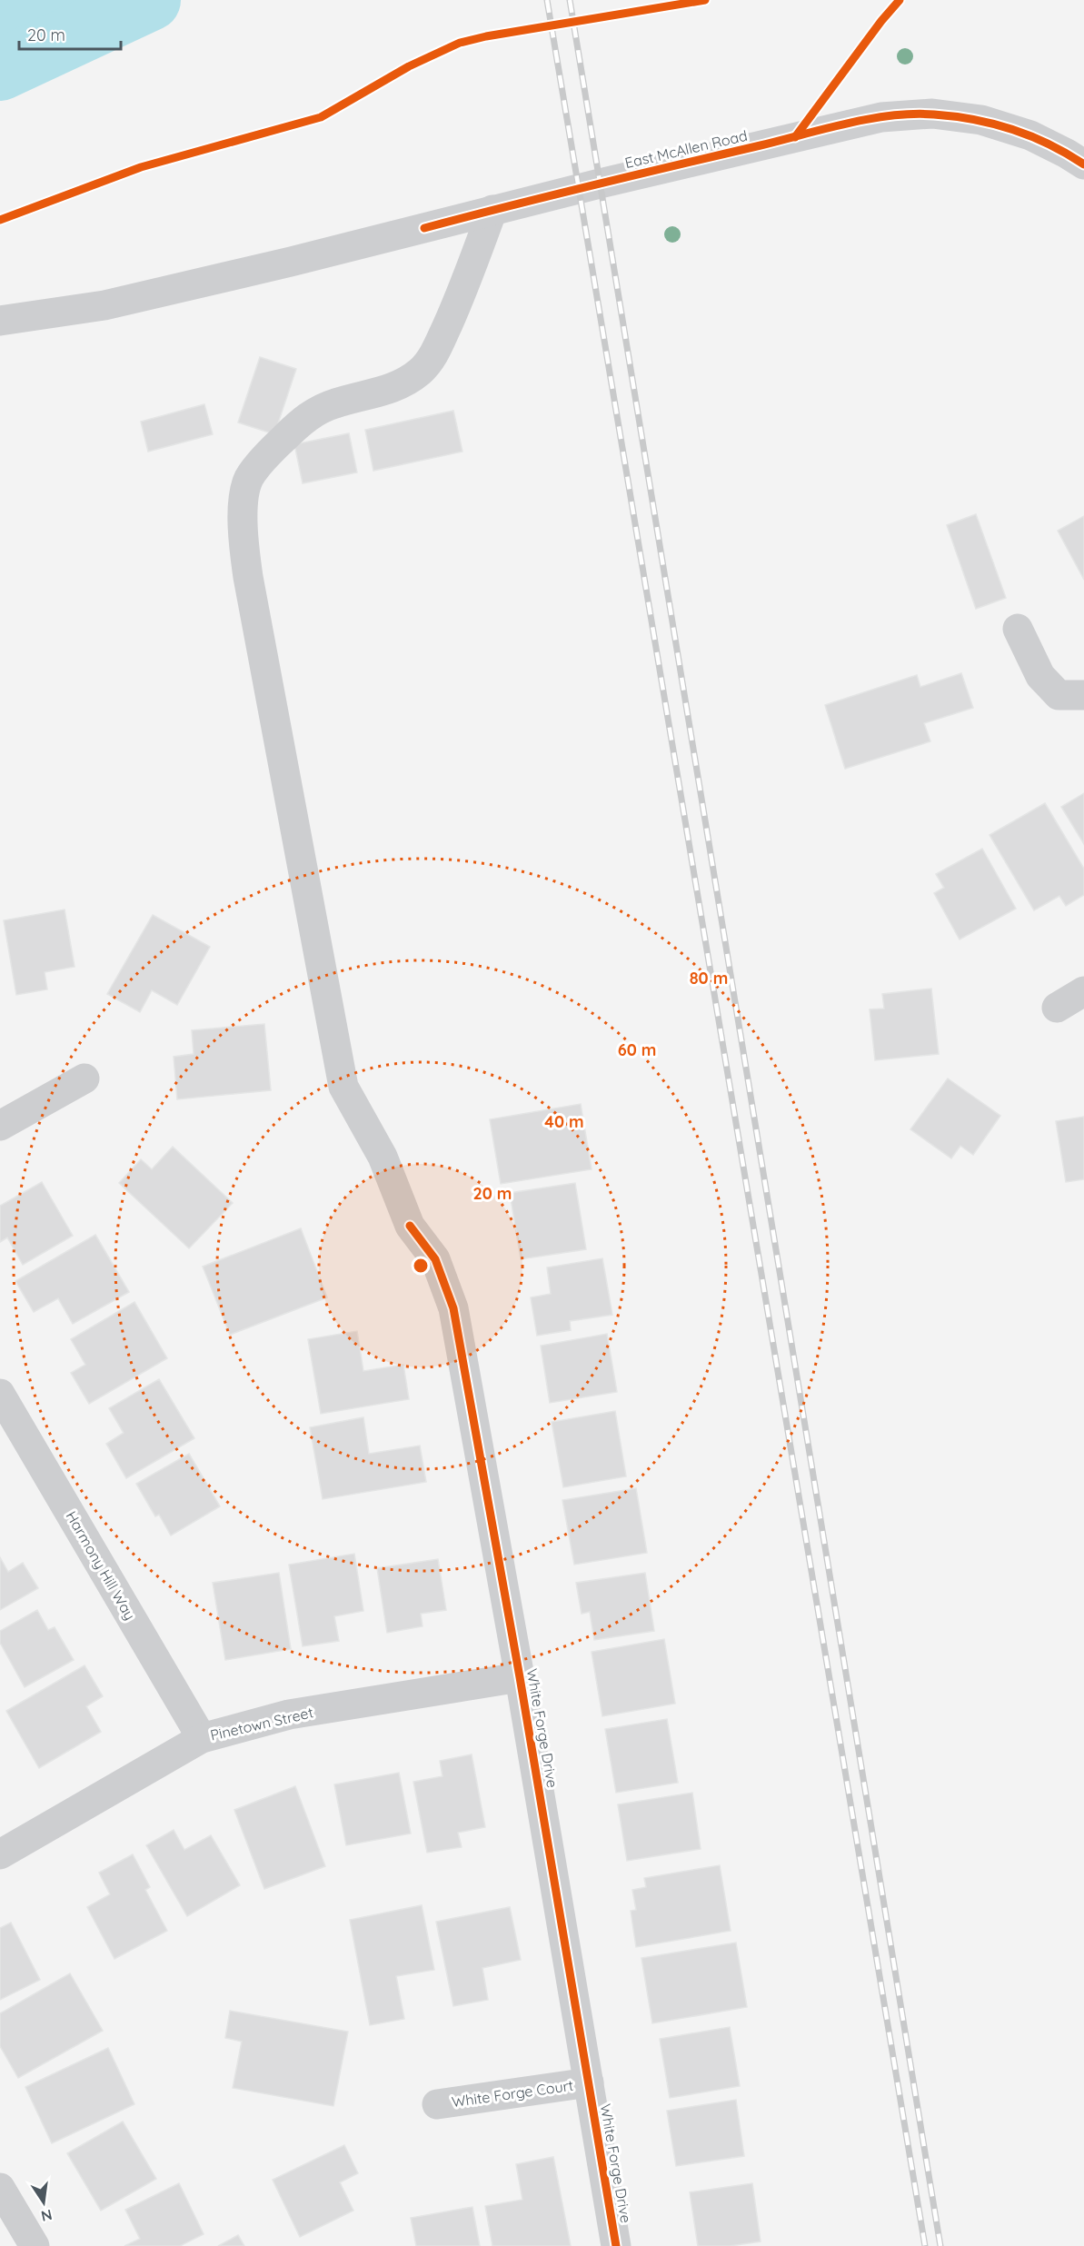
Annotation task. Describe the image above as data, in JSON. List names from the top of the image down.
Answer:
{
  "streets": {
    "street": [
      "East McAllen Road",
      "Harmony Hill Way",
      "Pinetown Street",
      "White Forge Drive",
      "White Forge Court"
    ]
  },
  "crossings": [
    ["East McAllen Road", "White Forge Drive"],
    ["Harmony Hill Way", "Pinetown Street"],
    ["Pinetown Street", "White Forge Drive"],
    ["White Forge Drive", "White Forge Court"]
  ],
  "scale_bar": "20 m",
  "north": "bottom",
  "rings": [
    "80 m",
    "60 m",
    "40 m",
    "20 m"
  ]
}
